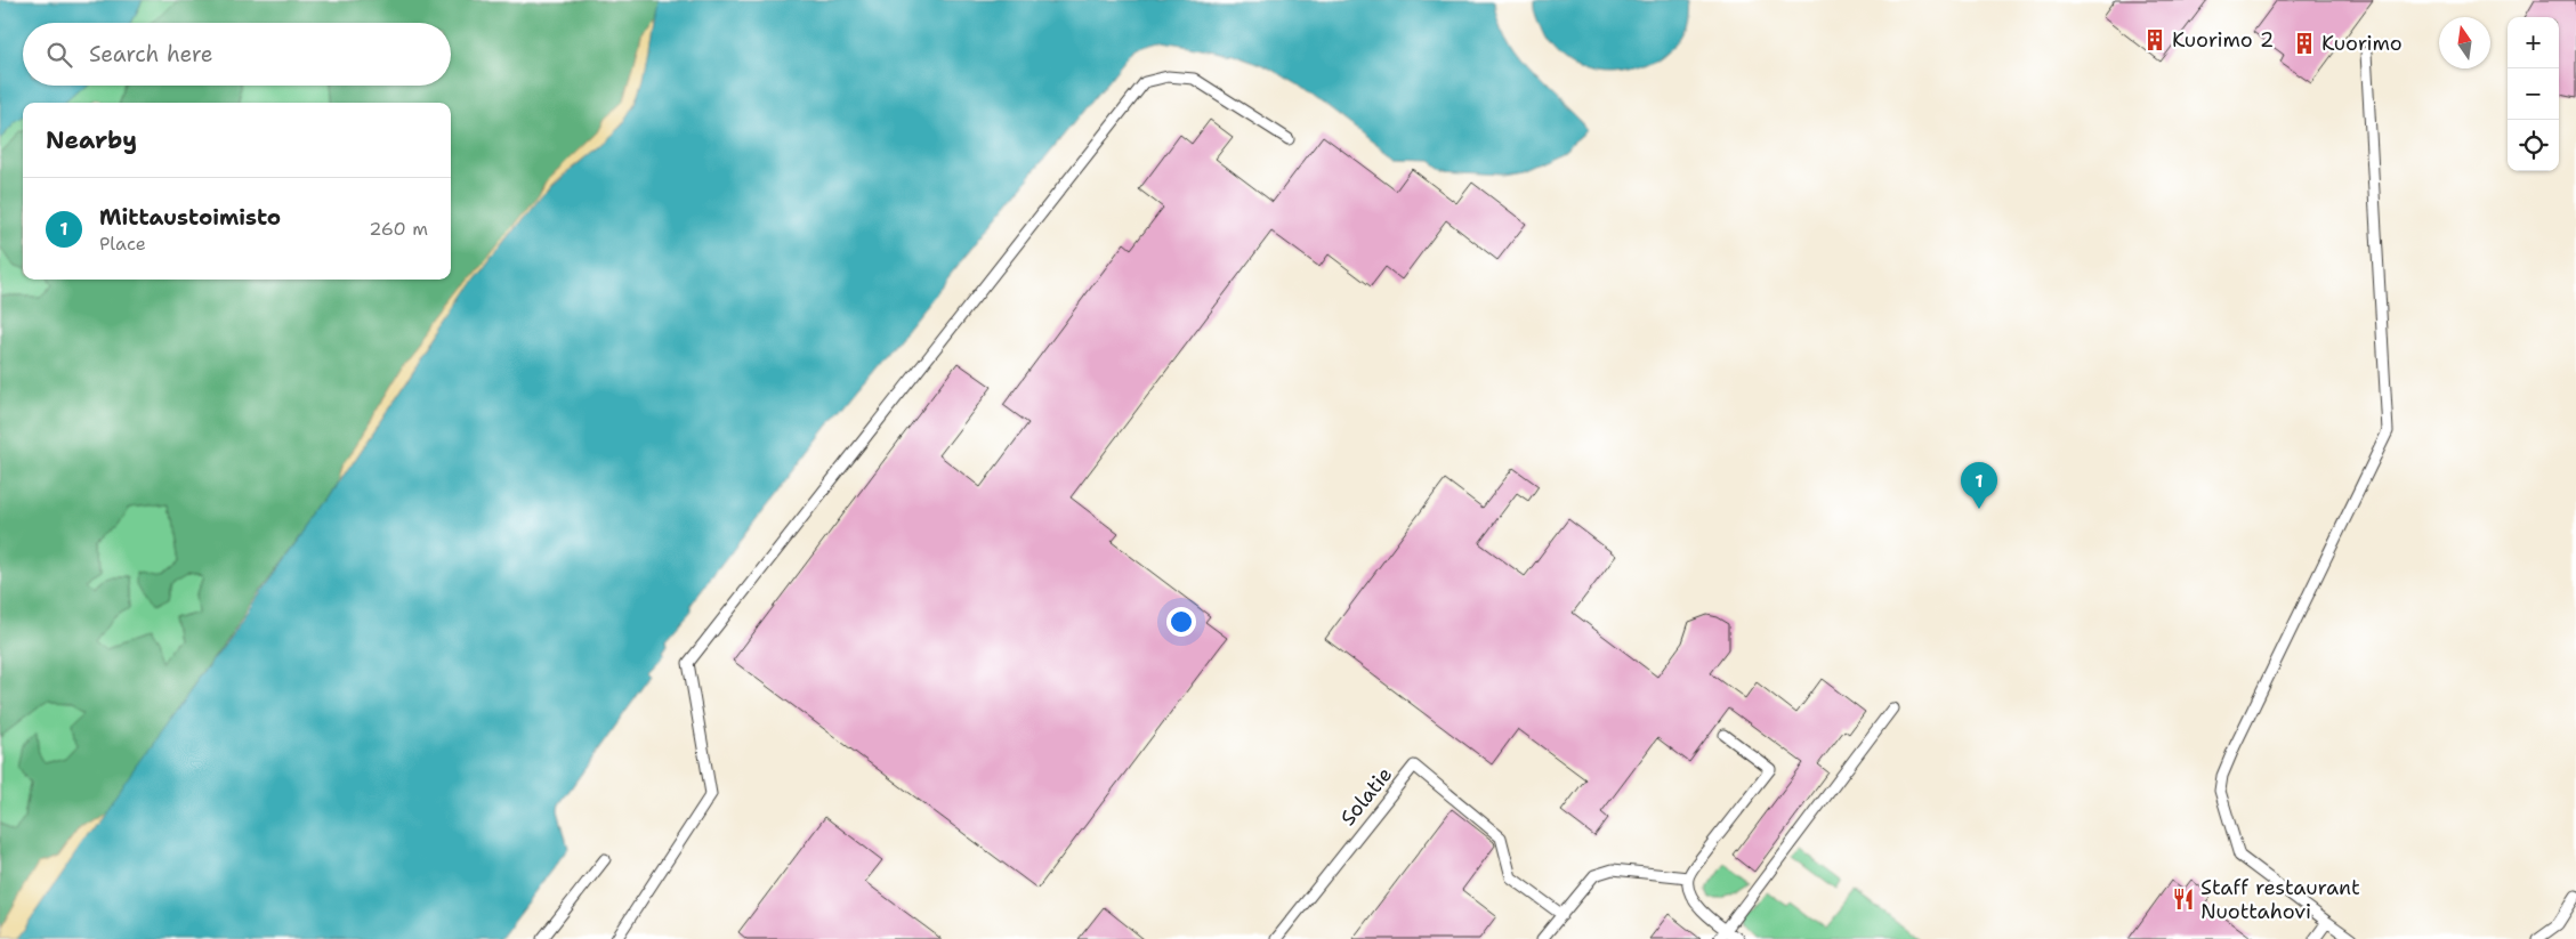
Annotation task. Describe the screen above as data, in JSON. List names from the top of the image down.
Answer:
{
  "streets": {
    "lane": ["Solatie"]
  },
  "places": {
    "building": ["Kuorimo 2", "Kuorimo"],
    "restaurant": ["Staff restaurant Nuottahovi"]
  },
  "north": "top",
  "page": {
    "map_buttons": ["+", "−"],
    "search": "Search here",
    "heading": "Nearby",
    "list": [
      {
        "mark": "1",
        "name": "Mittaustoimisto",
        "note": "Place",
        "value": "260 m"
      }
    ],
    "pins": "1"
  }
}
